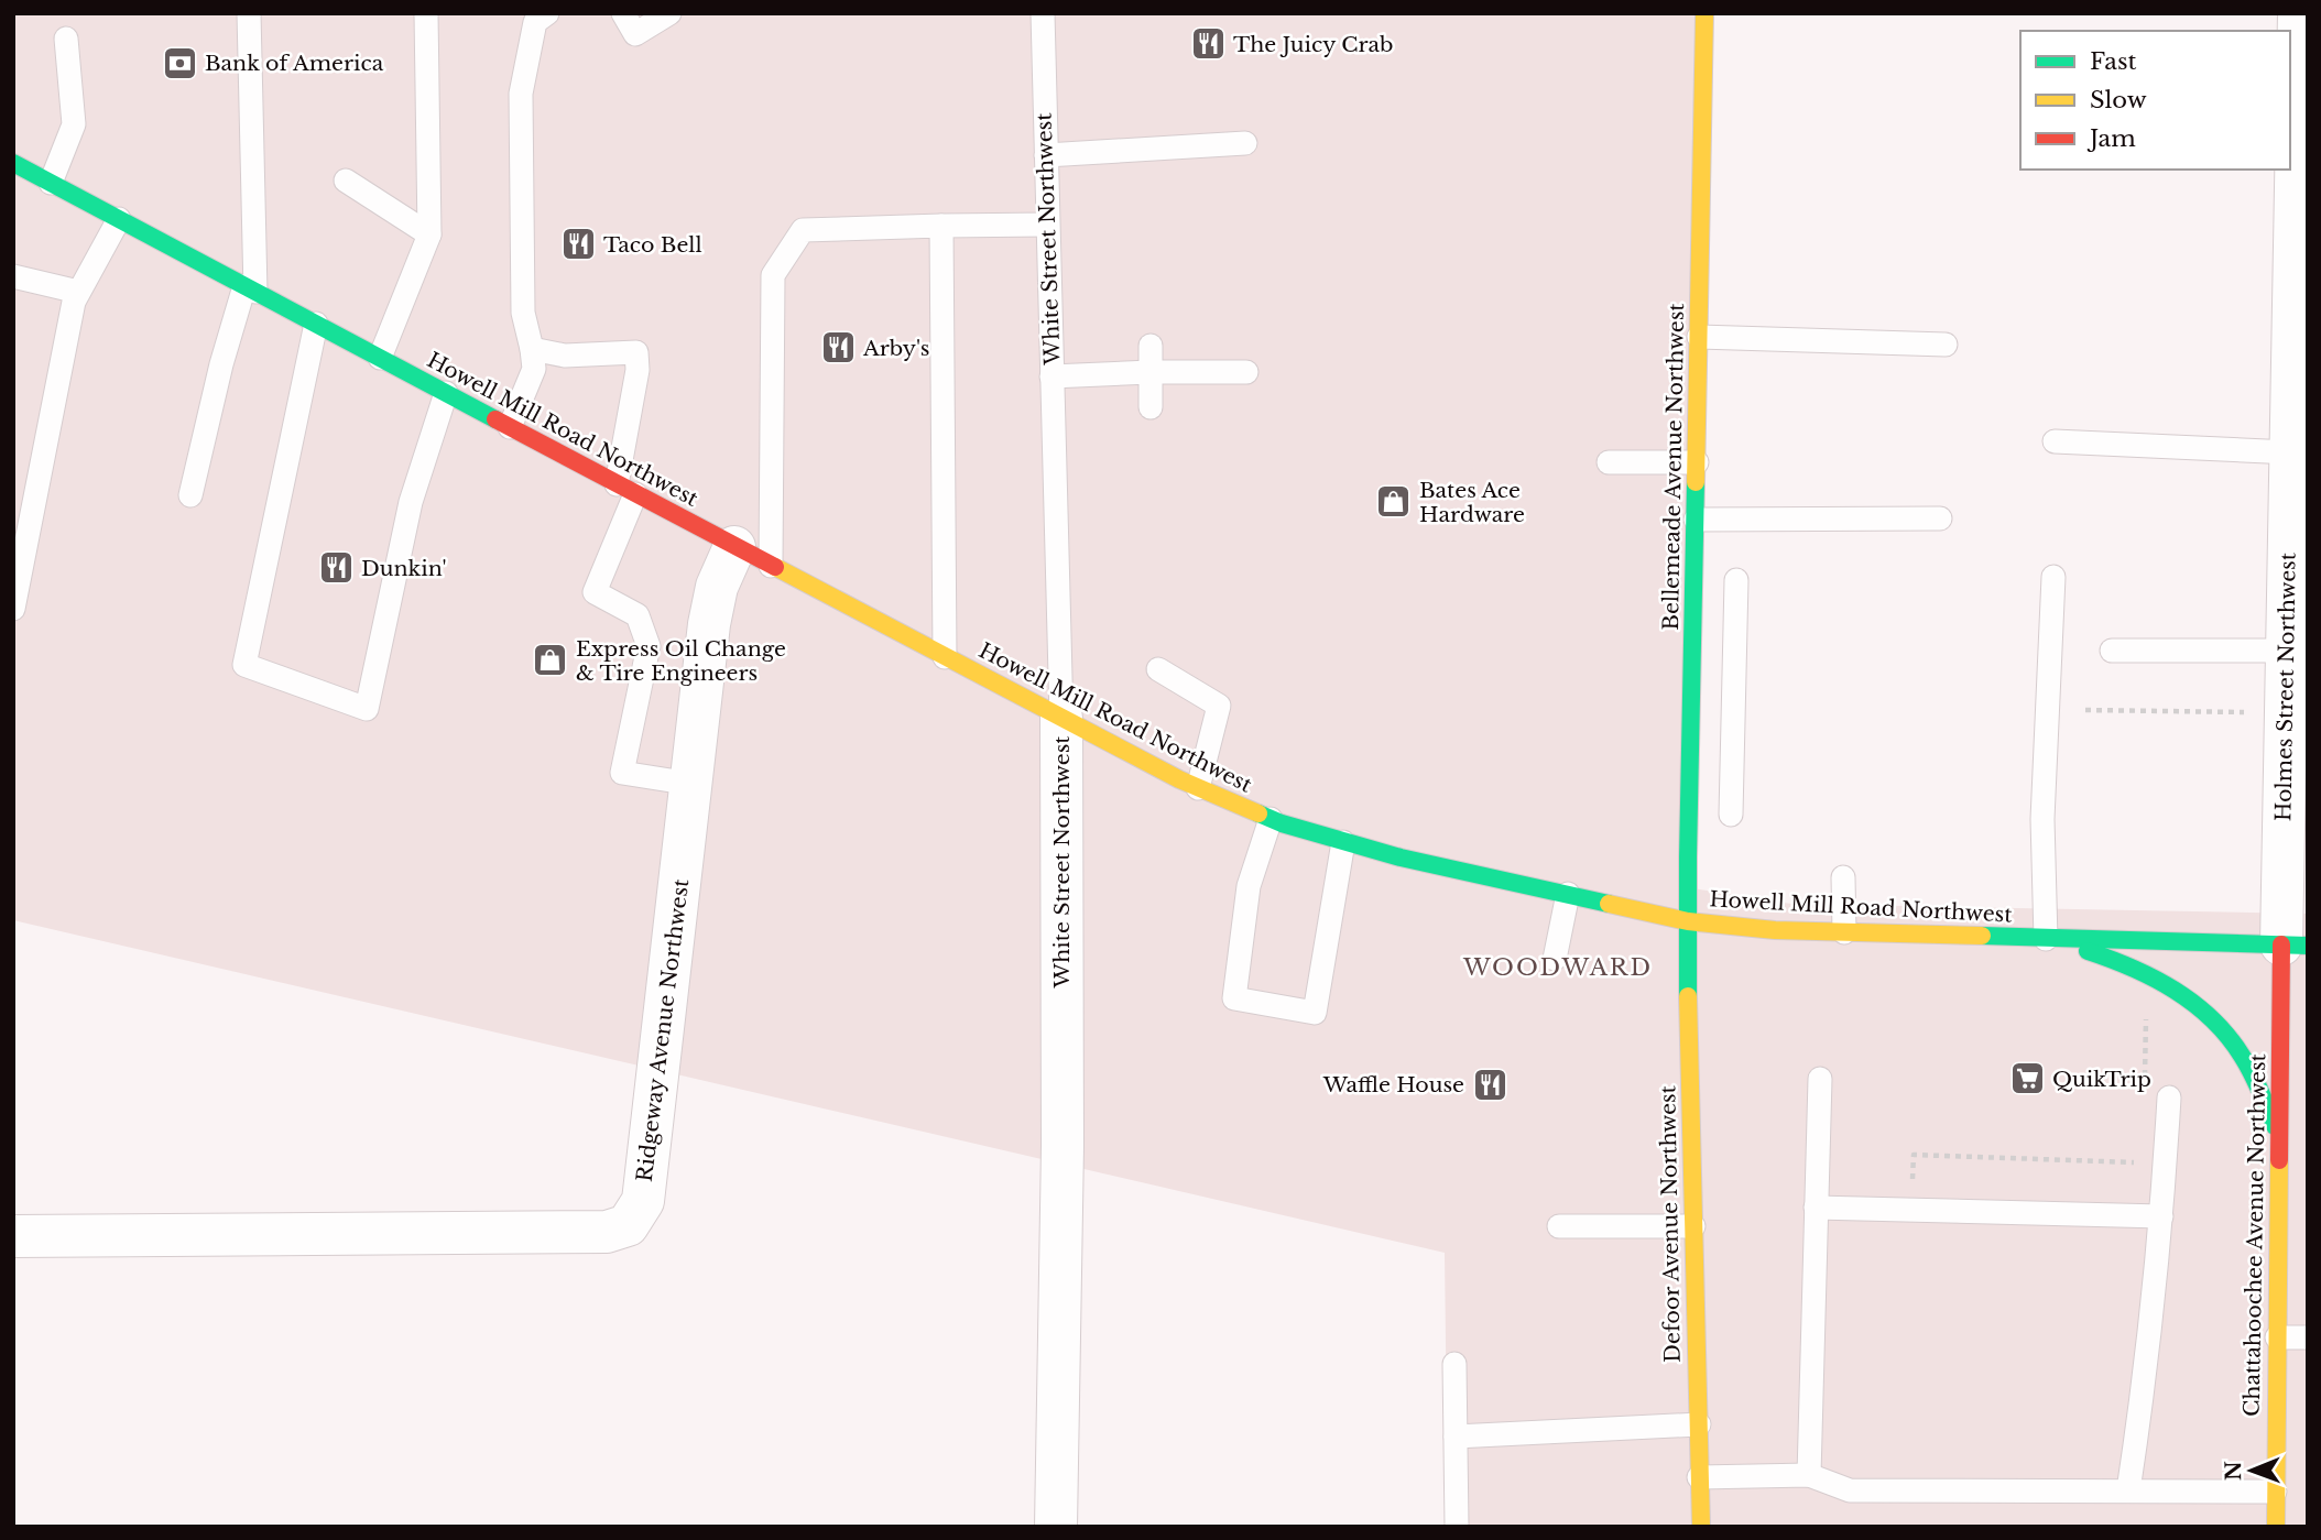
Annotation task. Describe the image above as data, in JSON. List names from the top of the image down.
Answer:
{
  "streets": {
    "main road": [
      "Howell Mill Road Northwest",
      "Bellemeade Avenue Northwest",
      "Defoor Avenue Northwest",
      "Chattahoochee Avenue Northwest"
    ],
    "street": ["White Street Northwest", "Holmes Street Northwest", "Ridgeway Avenue Northwest"]
  },
  "crossings": [
    ["White Street Northwest", "Howell Mill Road Northwest"],
    ["Howell Mill Road Northwest", "Bellemeade Avenue Northwest"],
    ["Howell Mill Road Northwest", "Holmes Street Northwest"],
    ["Howell Mill Road Northwest", "Ridgeway Avenue Northwest"],
    ["Howell Mill Road Northwest", "Defoor Avenue Northwest"],
    ["Howell Mill Road Northwest", "Chattahoochee Avenue Northwest"],
    ["Bellemeade Avenue Northwest", "Defoor Avenue Northwest"],
    ["Holmes Street Northwest", "Chattahoochee Avenue Northwest"]
  ],
  "districts": ["WOODWARD"],
  "places": {
    "restaurant": [
      "The Juicy Crab",
      "Taco Bell",
      "Arby's",
      "Dunkin'",
      "Waffle House"
    ],
    "bank": ["Bank of America"],
    "shop": ["Bates Ace Hardware", "Express Oil Change & Tire Engineers"],
    "supermarket": ["QuikTrip"]
  },
  "legend": ["Fast", "Slow", "Jam"],
  "north": "left"
}
